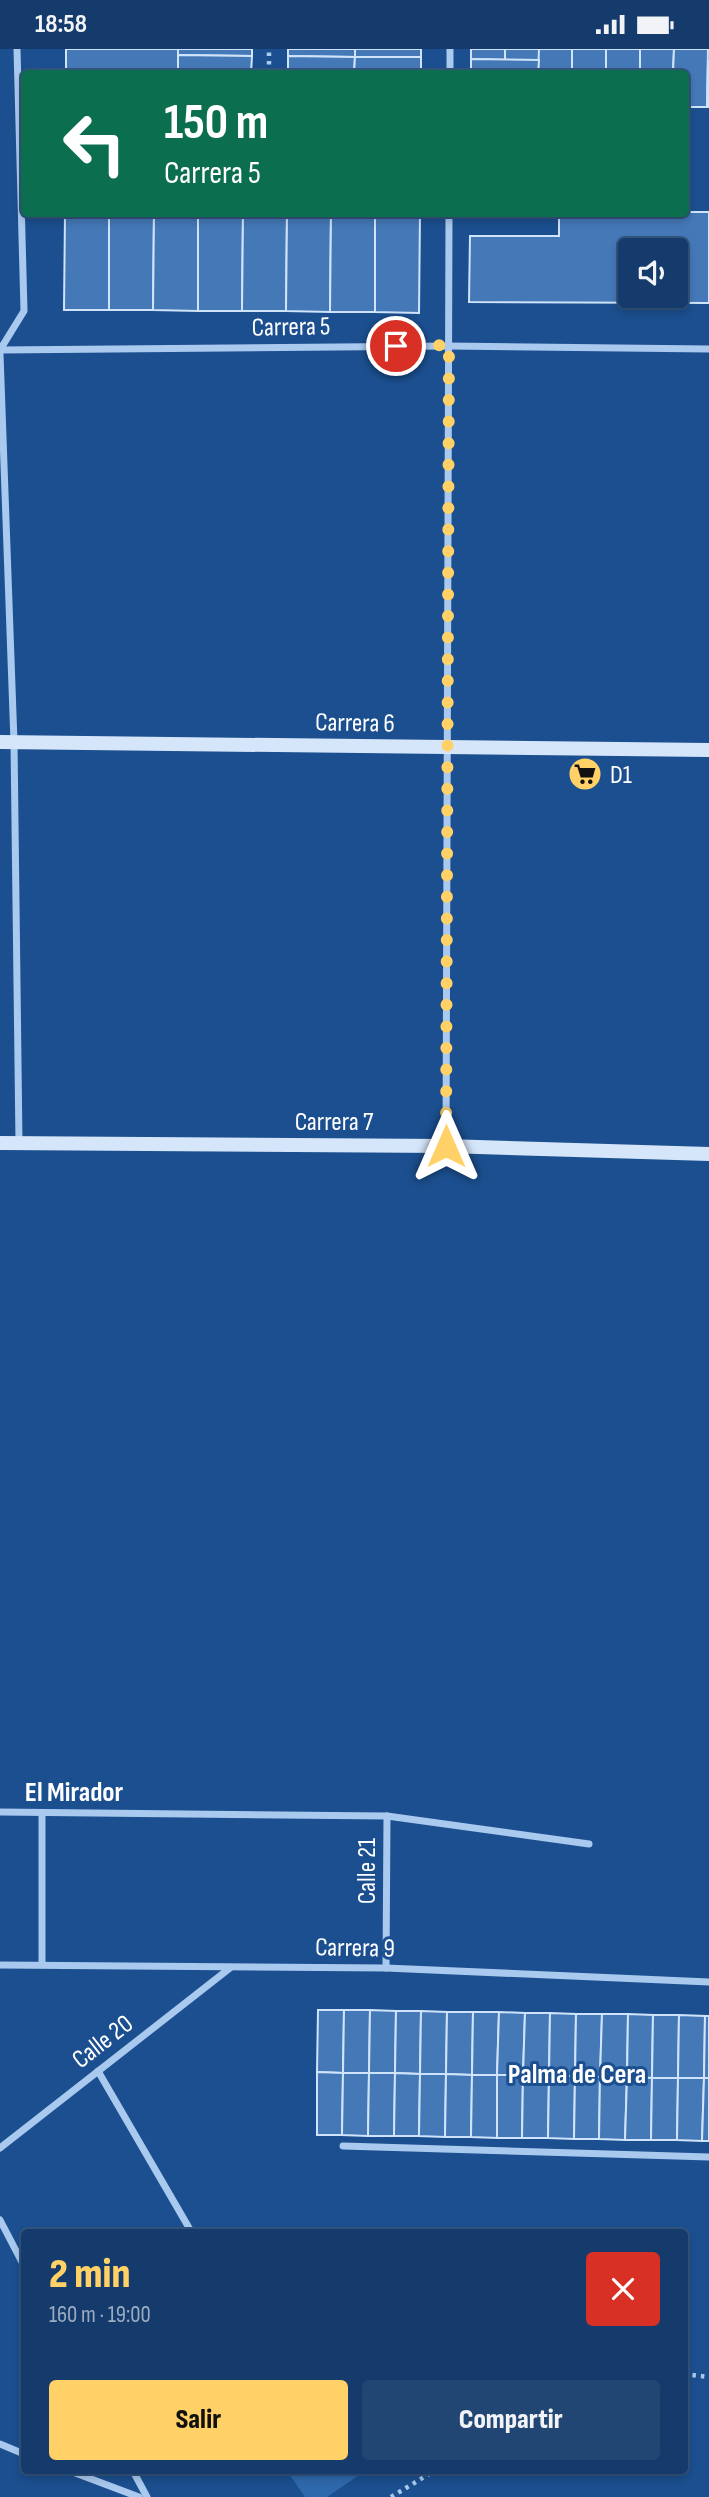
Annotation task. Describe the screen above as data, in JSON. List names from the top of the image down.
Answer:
{
  "streets": {
    "main road": ["Carrera 6", "Carrera 7"],
    "street": [
      "Carrera 5",
      "Calle 21",
      "Carrera 9",
      "Calle 20"
    ]
  },
  "crossings": [
    ["Calle 21", "Carrera 9"],
    ["Carrera 9", "Calle 20"]
  ],
  "districts": ["El Mirador", "Palma de Cera"],
  "places": {
    "supermarket": ["D1"]
  },
  "page": {
    "status": "18:58",
    "turn": ["150 m", "Carrera 5"],
    "heading": ["2 min", "160 m · 19:00"],
    "buttons": ["Salir", "Compartir"]
  }
}
